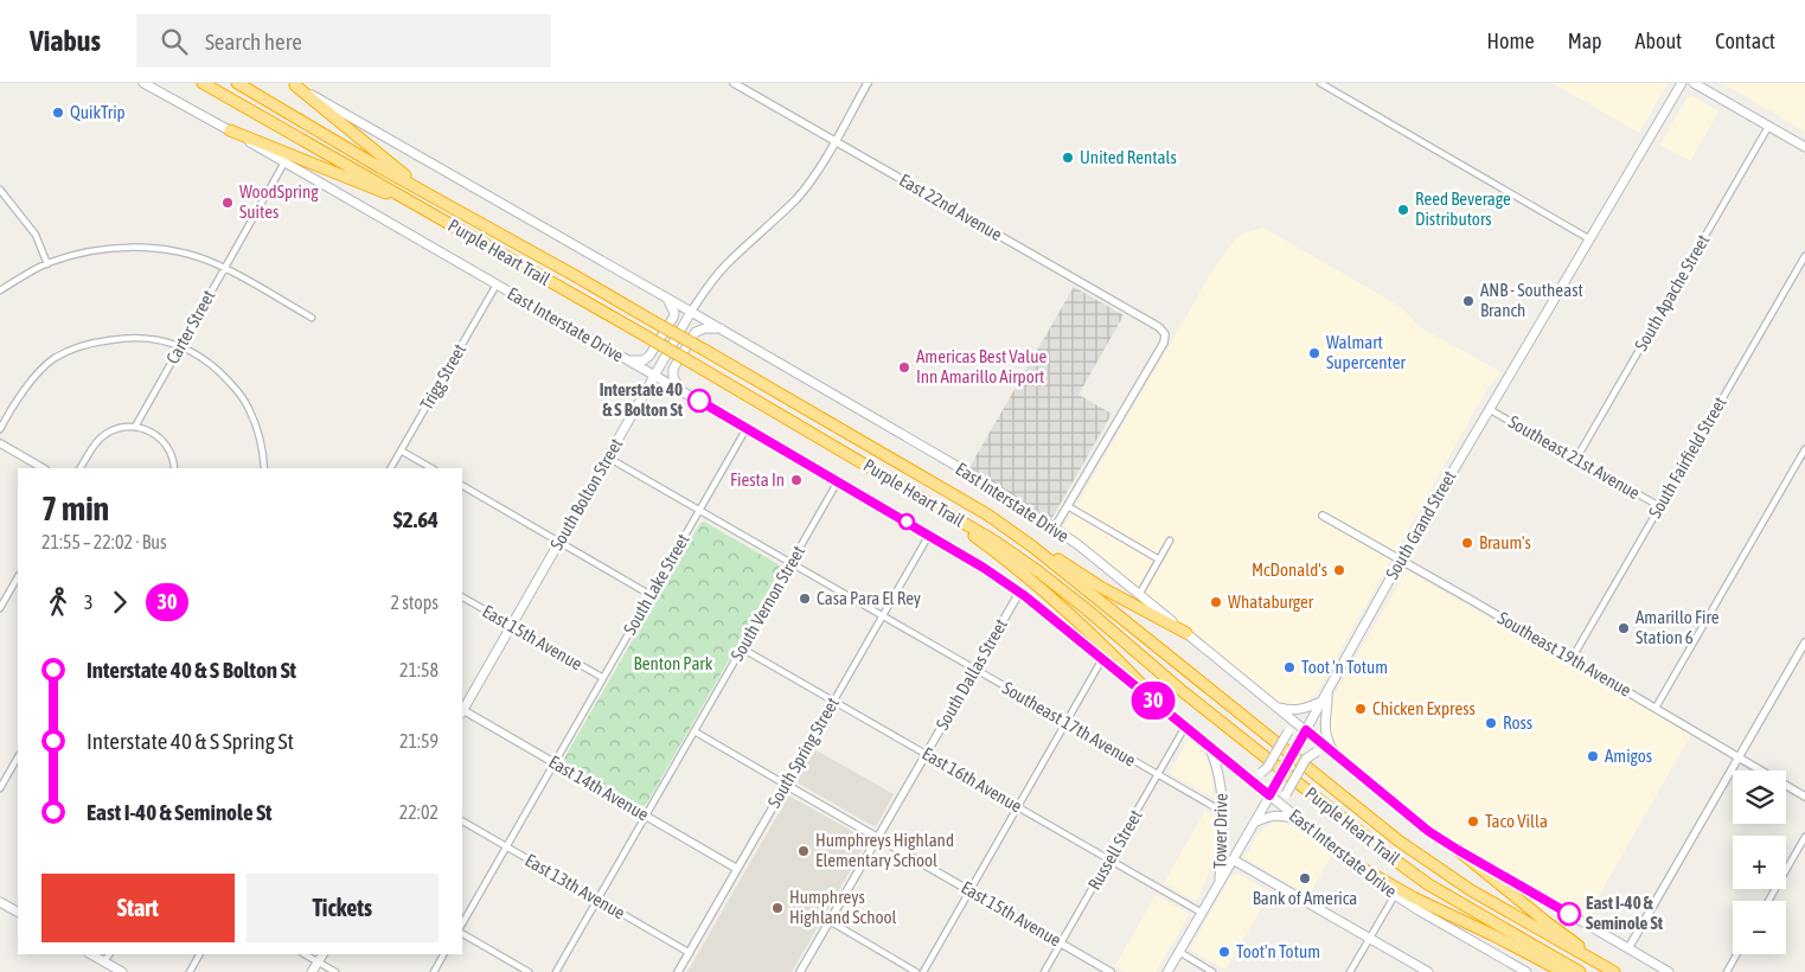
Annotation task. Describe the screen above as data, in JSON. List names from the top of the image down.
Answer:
{
  "streets": {
    "highway": ["Purple Heart Trail"],
    "main road": [
      "East Interstate Drive",
      "South Bolton Street",
      "South Grand Street",
      "Tower Drive"
    ],
    "street": [
      "East 22nd Avenue",
      "South Apache Street",
      "Carter Street",
      "Trigg Street",
      "Southeast 21st Avenue",
      "South Fairfield Street",
      "South Lake Street",
      "South Vernon Street",
      "East 15th Avenue",
      "Southeast 19th Avenue",
      "South Dallas Street",
      "Southeast 17th Avenue",
      "South Spring Street",
      "East 16th Avenue",
      "East 14th Avenue",
      "Russell Street",
      "East 13th Avenue"
    ]
  },
  "crossings": [
    ["East 22nd Avenue", "South Bolton Street"],
    ["South Apache Street", "Southeast 21st Avenue"],
    ["East Interstate Drive", "Carter Street"],
    ["East Interstate Drive", "Trigg Street"],
    ["East Interstate Drive", "South Bolton Street"],
    ["East Interstate Drive", "South Grand Street"],
    ["East Interstate Drive", "South Lake Street"],
    ["East Interstate Drive", "South Vernon Street"],
    ["East Interstate Drive", "South Dallas Street"],
    ["East Interstate Drive", "South Spring Street"],
    ["East Interstate Drive", "Tower Drive"],
    ["East Interstate Drive", "Russell Street"],
    ["Southeast 21st Avenue", "South Fairfield Street"],
    ["Southeast 21st Avenue", "South Grand Street"],
    ["South Fairfield Street", "Southeast 19th Avenue"],
    ["South Bolton Street", "East 15th Avenue"],
    ["South Bolton Street", "Southeast 17th Avenue"],
    ["South Grand Street", "Southeast 19th Avenue"],
    ["South Grand Street", "East 16th Avenue"],
    ["South Grand Street", "Tower Drive"],
    ["South Lake Street", "East 15th Avenue"],
    ["South Lake Street", "Southeast 17th Avenue"],
    ["South Lake Street", "East 14th Avenue"],
    ["South Lake Street", "East 13th Avenue"],
    ["South Vernon Street", "East 15th Avenue"],
    ["South Vernon Street", "Southeast 17th Avenue"],
    ["South Vernon Street", "East 16th Avenue"],
    ["South Vernon Street", "East 14th Avenue"],
    ["South Vernon Street", "East 13th Avenue"],
    ["East 15th Avenue", "South Dallas Street"],
    ["East 15th Avenue", "South Spring Street"],
    ["East 15th Avenue", "Russell Street"],
    ["South Dallas Street", "Southeast 17th Avenue"],
    ["South Dallas Street", "East 16th Avenue"],
    ["Southeast 17th Avenue", "South Spring Street"],
    ["Southeast 17th Avenue", "Tower Drive"],
    ["Southeast 17th Avenue", "Russell Street"],
    ["South Spring Street", "East 16th Avenue"],
    ["South Spring Street", "East 14th Avenue"],
    ["South Spring Street", "East 13th Avenue"],
    ["East 16th Avenue", "Russell Street"]
  ],
  "parks": ["Benton Park"],
  "places": [
    "QuikTrip",
    "United Rentals",
    "WoodSpring Suites",
    "Reed Beverage Distributors",
    "ANB - Southeast Branch",
    "Walmart Supercenter",
    "Americas Best Value Inn Amarillo Airport",
    "Interstate 40 & S Bolton St",
    "Fiesta In",
    "Braum's",
    "McDonald's",
    "Casa Para El Rey",
    "Whataburger",
    "Amarillo Fire Station 6",
    "Toot 'n Totum",
    "Chicken Express",
    "Ross",
    "Amigos",
    "Taco Villa",
    "Humphreys Highland Elementary School",
    "Bank of America",
    "Humphreys Highland School",
    "East I-40 & Seminole St",
    "Toot'n Totum"
  ],
  "lines": ["bus line 30"],
  "page": {
    "header": "Viabus",
    "search": "Search here",
    "nav": [
      "Home",
      "Map",
      "About",
      "Contact"
    ],
    "on_map": "30",
    "heading": ["7 min", "21:55 – 22:02 · Bus", "$2.64"],
    "legs": ["3", "30", "2 stops"],
    "list": [
      {
        "name": "Interstate 40 & S Bolton St",
        "value": "21:58"
      },
      {
        "name": "Interstate 40 & S Spring St",
        "value": "21:59"
      },
      {
        "name": "East I-40 & Seminole St",
        "value": "22:02"
      }
    ],
    "map_buttons": ["+", "−"],
    "buttons": ["Start", "Tickets"]
  }
}
